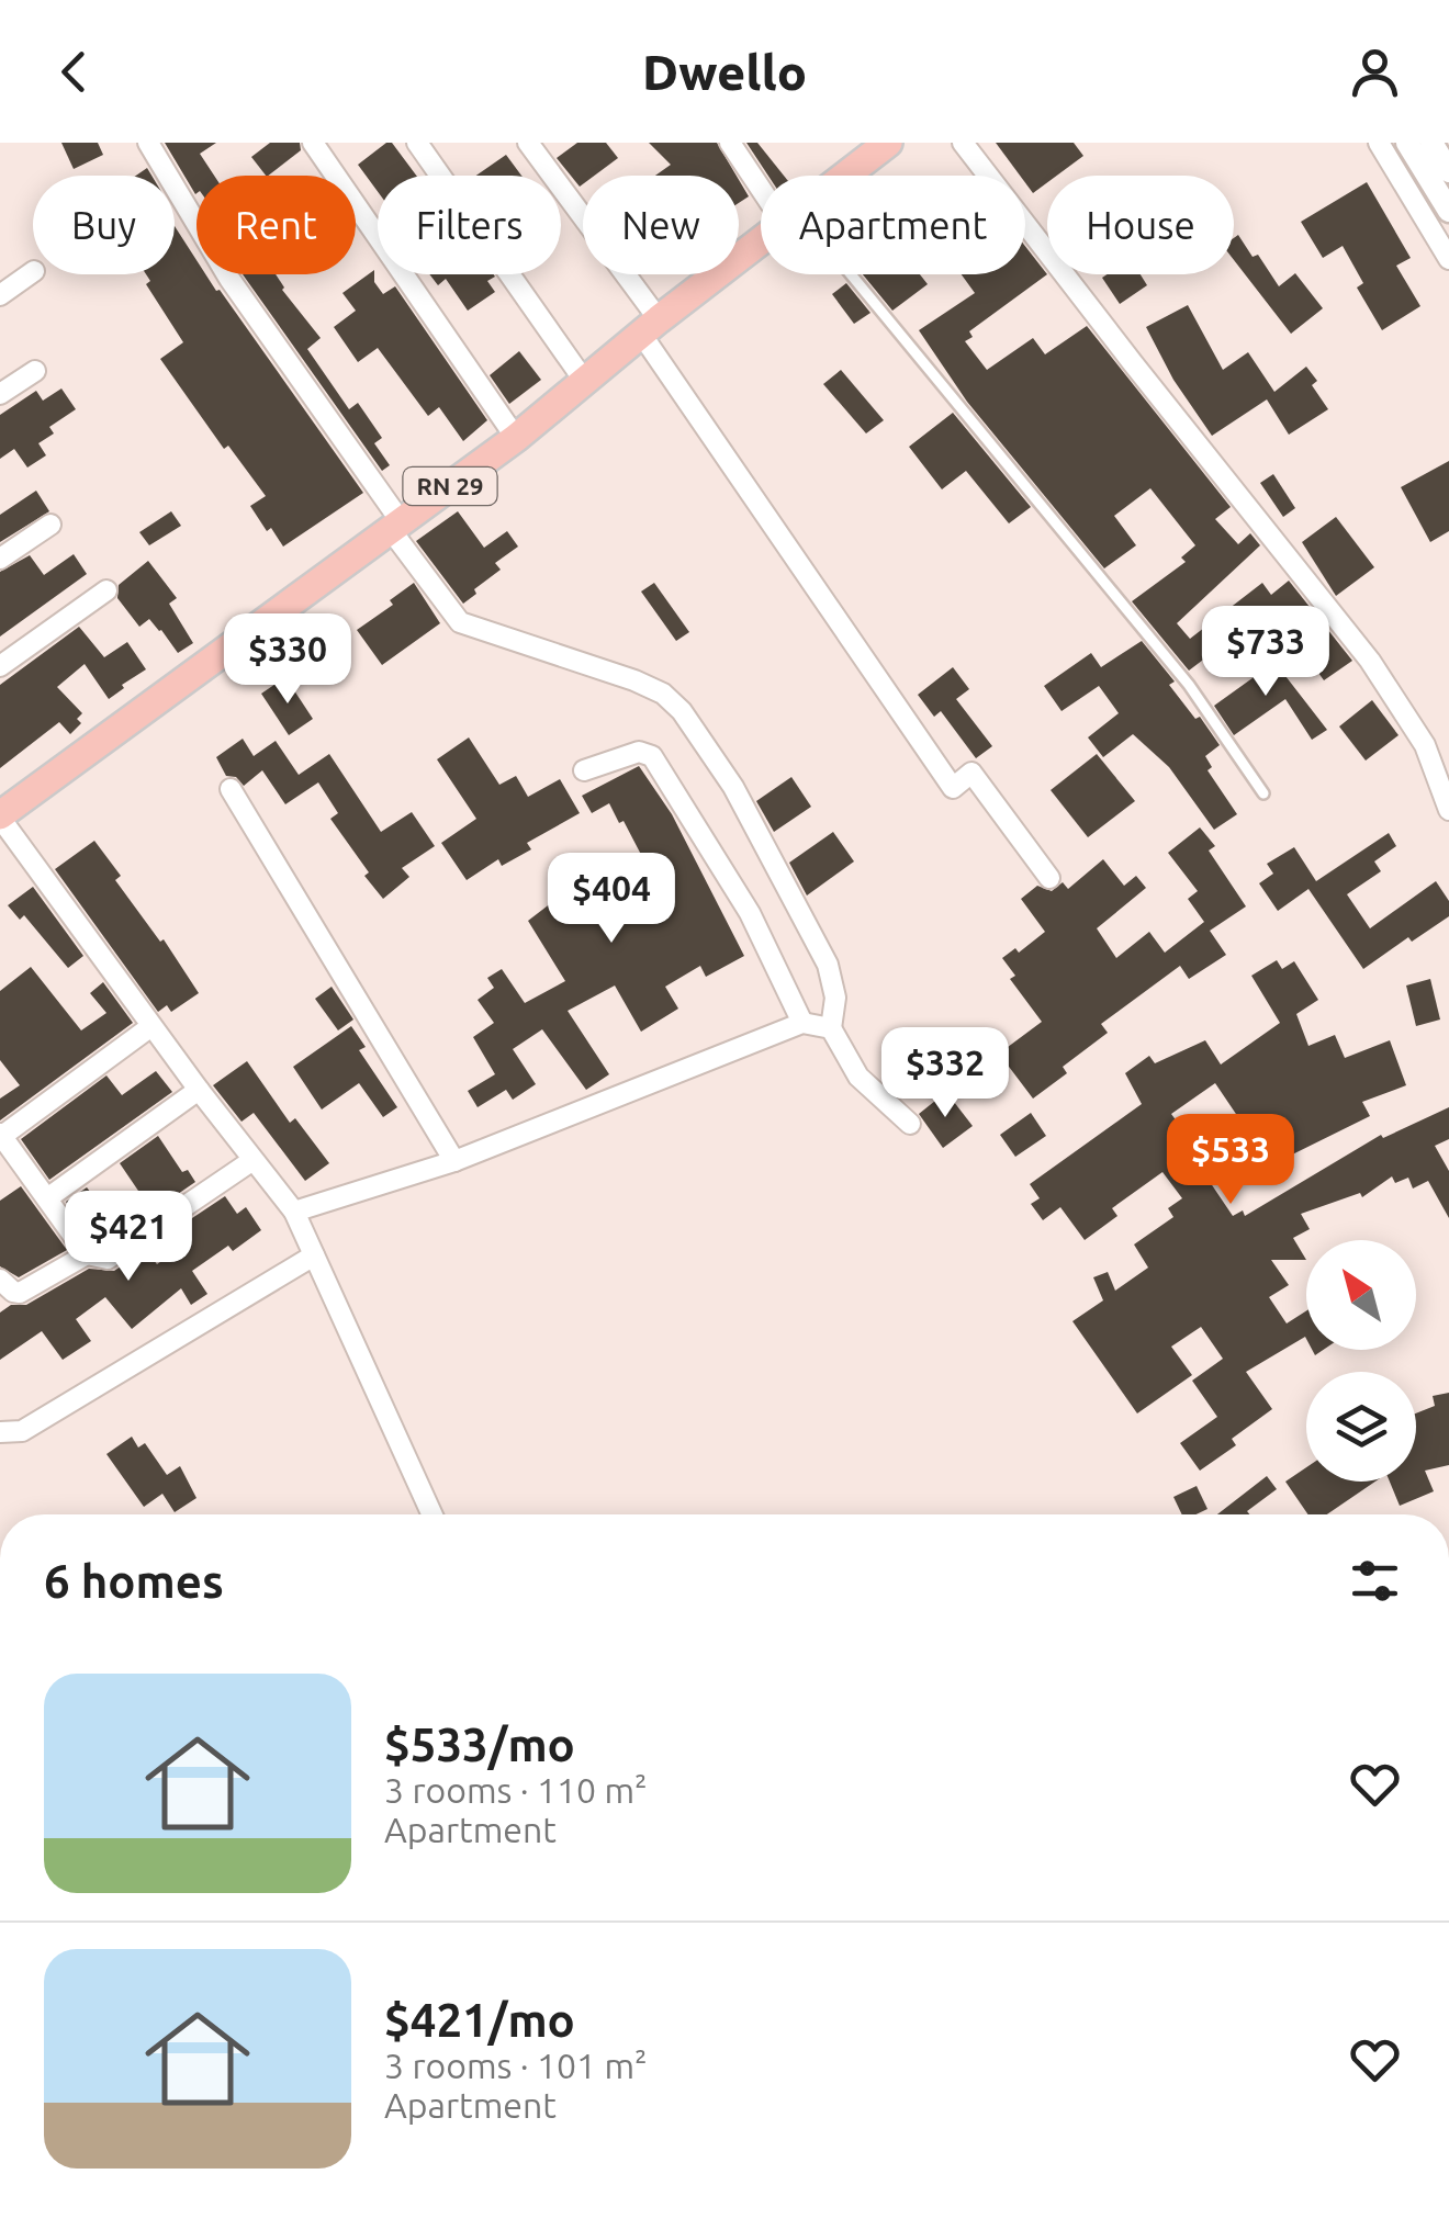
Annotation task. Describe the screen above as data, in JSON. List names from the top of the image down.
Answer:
{
  "streets": {
    "main road": ["RN 29"]
  },
  "north": "top left",
  "page": {
    "header": "Dwello",
    "chip": [
      "Buy",
      "Rent",
      "Filters",
      "New",
      "Apartment",
      "House"
    ],
    "price": [
      "$733",
      "$330",
      "$404",
      "$332",
      "$533",
      "$421"
    ],
    "heading": "6 homes",
    "list": [
      {
        "name": "$533/mo",
        "note": "3 rooms · 110 m² · Apartment"
      },
      {
        "name": "$421/mo",
        "note": "3 rooms · 101 m² · Apartment"
      }
    ]
  }
}
